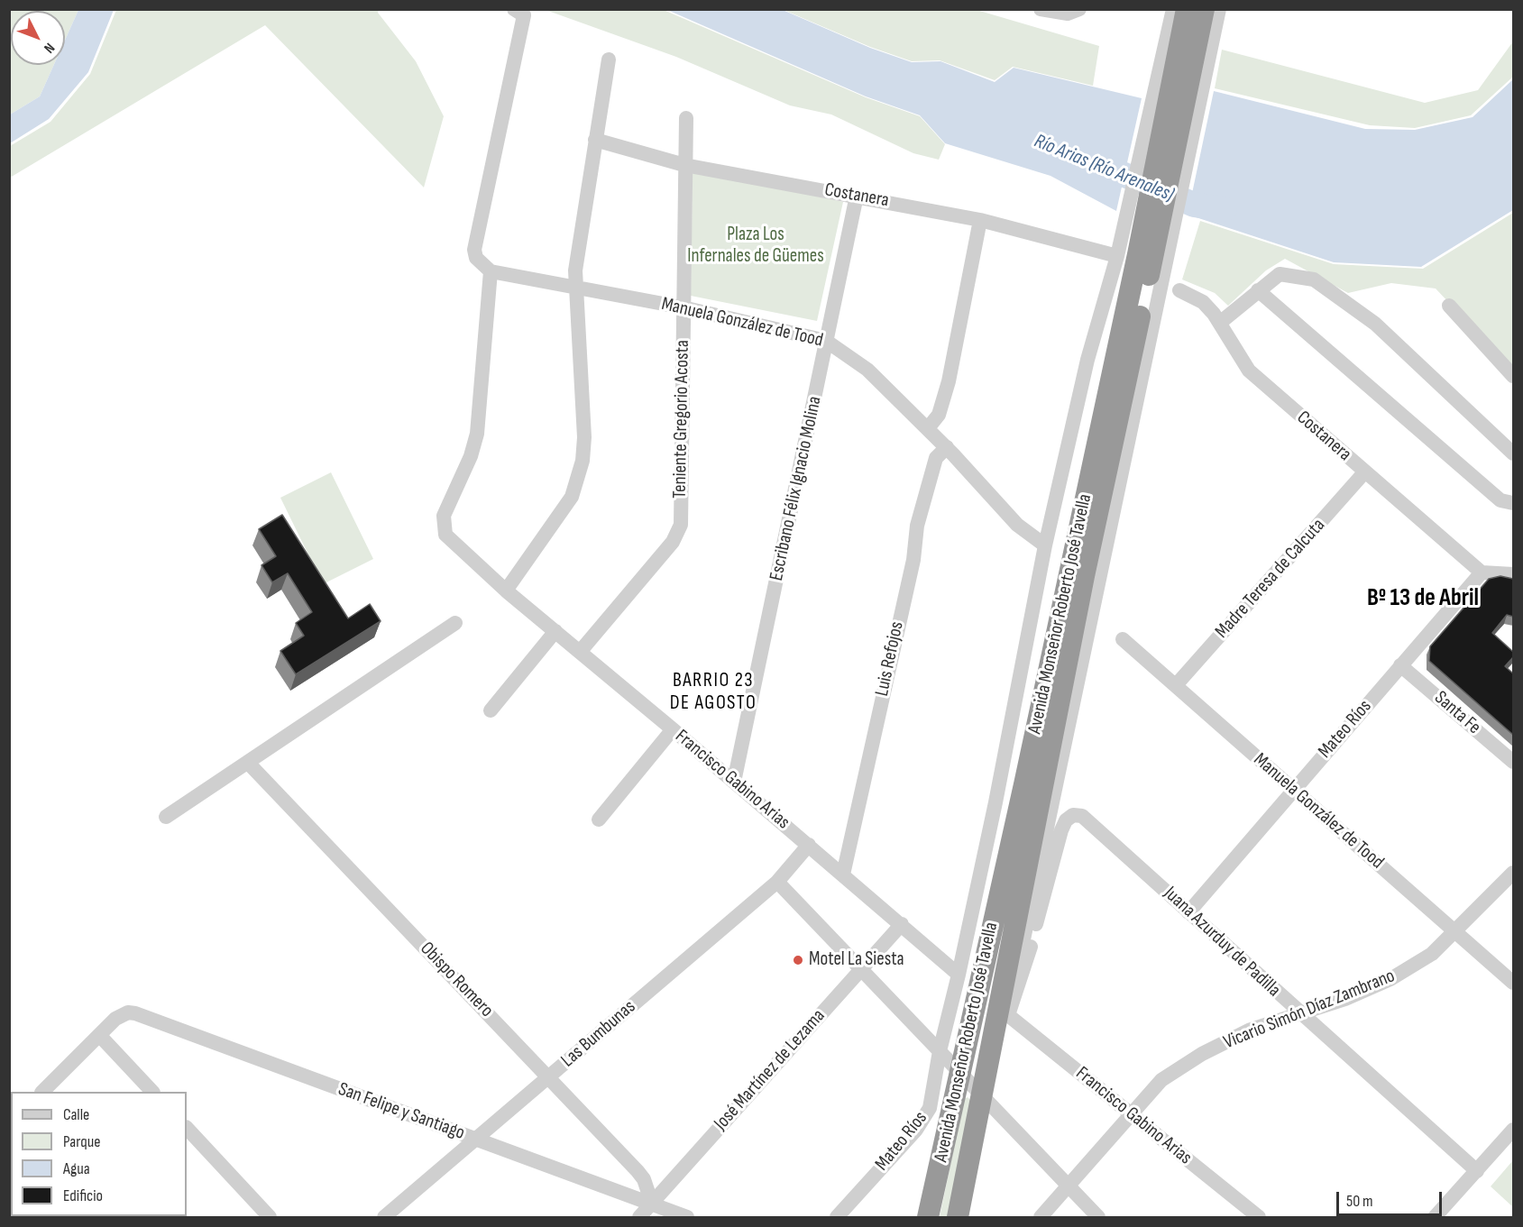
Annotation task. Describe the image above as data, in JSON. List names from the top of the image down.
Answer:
{
  "streets": {
    "highway": ["Avenida Monseñor Roberto José Tavella"],
    "street": [
      "Costanera",
      "Manuela González de Tood",
      "Teniente Gregorio Acosta",
      "Escribano Félix Ignacio Molina",
      "Madre Teresa de Calcuta",
      "Luis Refojos",
      "Santa Fe",
      "Mateo Ríos",
      "Francisco Gabino Arias",
      "Juana Azurduy de Padilla",
      "Obispo Romero",
      "Vicario Simón Díaz Zambrano",
      "Las Bumbunas",
      "José Martínez de Lezama",
      "San Felipe y Santiago"
    ]
  },
  "crossings": [
    ["Costanera", "Teniente Gregorio Acosta"],
    ["Costanera", "Escribano Félix Ignacio Molina"],
    ["Costanera", "Madre Teresa de Calcuta"],
    ["Costanera", "Avenida Monseñor Roberto José Tavella"],
    ["Costanera", "Mateo Ríos"],
    ["Manuela González de Tood", "Teniente Gregorio Acosta"],
    ["Manuela González de Tood", "Escribano Félix Ignacio Molina"],
    ["Manuela González de Tood", "Madre Teresa de Calcuta"],
    ["Manuela González de Tood", "Luis Refojos"],
    ["Manuela González de Tood", "Mateo Ríos"],
    ["Manuela González de Tood", "Francisco Gabino Arias"],
    ["Manuela González de Tood", "Vicario Simón Díaz Zambrano"],
    ["Teniente Gregorio Acosta", "Francisco Gabino Arias"],
    ["Escribano Félix Ignacio Molina", "Francisco Gabino Arias"],
    ["Avenida Monseñor Roberto José Tavella", "Mateo Ríos"],
    ["Luis Refojos", "Francisco Gabino Arias"],
    ["Santa Fe", "Mateo Ríos"],
    ["Mateo Ríos", "Francisco Gabino Arias"],
    ["Mateo Ríos", "Juana Azurduy de Padilla"],
    ["Francisco Gabino Arias", "Juana Azurduy de Padilla"],
    ["Francisco Gabino Arias", "Vicario Simón Díaz Zambrano"],
    ["Francisco Gabino Arias", "Las Bumbunas"],
    ["Francisco Gabino Arias", "José Martínez de Lezama"],
    ["Juana Azurduy de Padilla", "Vicario Simón Díaz Zambrano"],
    ["Obispo Romero", "Las Bumbunas"],
    ["Obispo Romero", "José Martínez de Lezama"],
    ["Obispo Romero", "San Felipe y Santiago"],
    ["Las Bumbunas", "San Felipe y Santiago"],
    ["José Martínez de Lezama", "San Felipe y Santiago"]
  ],
  "districts": ["Bº 13 de Abril", "BARRIO 23 DE AGOSTO"],
  "water": ["Río Arias (Río Arenales)"],
  "parks": ["Plaza Los Infernales de Güemes"],
  "places": ["Motel La Siesta"],
  "legend": [
    "Calle",
    "Parque",
    "Agua",
    "Edificio"
  ],
  "scale_bar": "50 m",
  "north": "bottom right"
}
